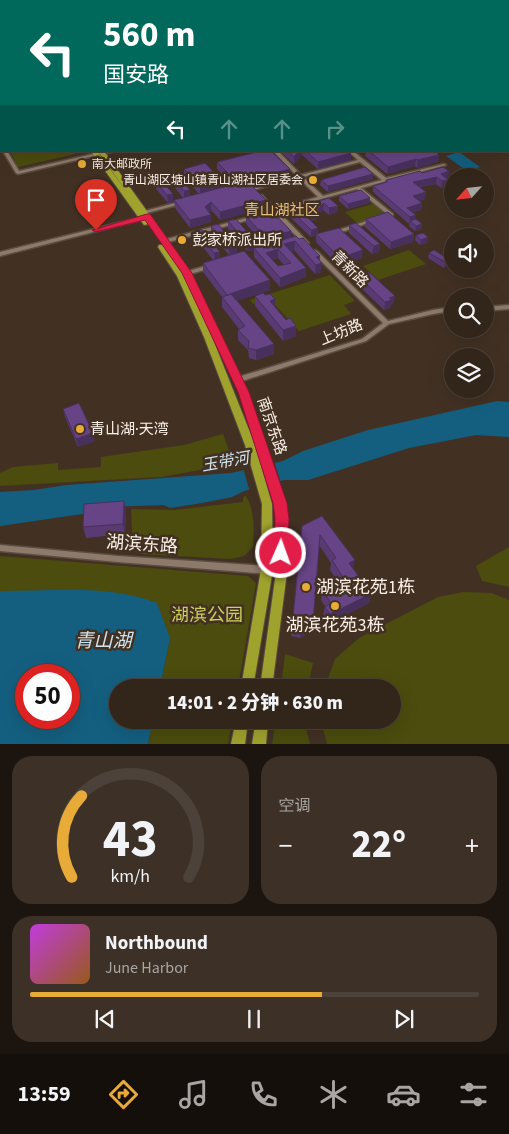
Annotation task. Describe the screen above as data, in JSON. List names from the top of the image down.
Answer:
{
  "streets": {
    "main road": ["南京东路"],
    "street": ["青新路", "上坊路", "湖滨东路"]
  },
  "crossings": [
    ["青新路", "上坊路"],
    ["上坊路", "南京东路"],
    ["南京东路", "湖滨东路"]
  ],
  "districts": ["青山湖社区"],
  "water": ["玉带河", "青山湖"],
  "parks": ["湖滨公园"],
  "places": [
    "南大邮政所",
    "青山湖区塘山镇青山湖社区居委会",
    "彭家桥派出所",
    "青山湖·天湾",
    "湖滨花苑1栋",
    "湖滨花苑3栋"
  ],
  "north": "bottom left",
  "page": {
    "turn": ["560 m", "国安路"],
    "limit": "50",
    "trip": "14:01 · 2 分钟 · 630 m",
    "tile": "空调",
    "heat": ["−", "22°", "+"],
    "song": ["Northbound", "June Harbor"],
    "tabs": "13:59",
    "gauge": ["43", "km/h"]
  }
}
